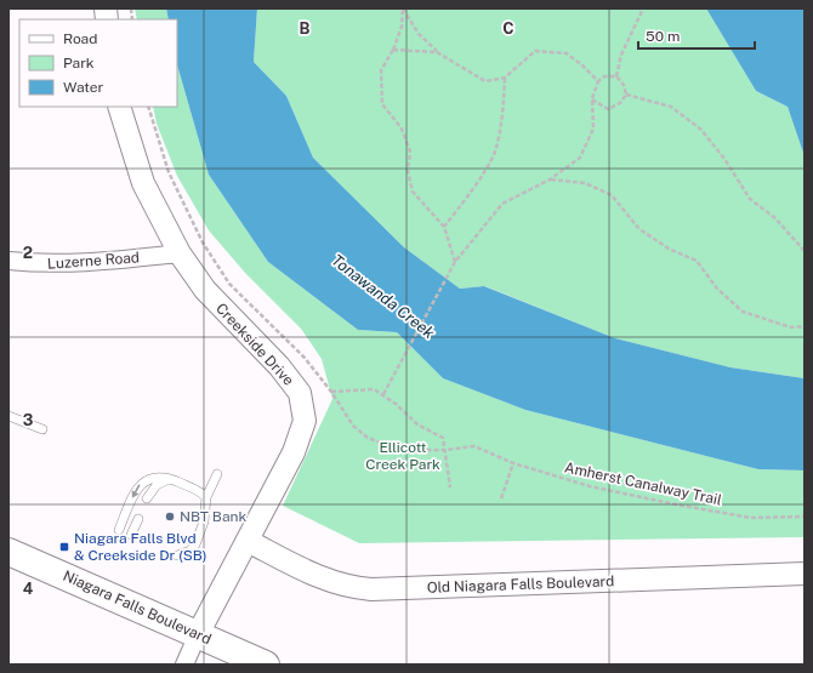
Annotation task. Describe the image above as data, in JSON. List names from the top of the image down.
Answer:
{
  "streets": {
    "main road": ["Niagara Falls Boulevard"],
    "street": ["Luzerne Road", "Creekside Drive", "Old Niagara Falls Boulevard"],
    "path": ["Amherst Canalway Trail"]
  },
  "crossings": [
    ["Luzerne Road", "Creekside Drive"],
    ["Creekside Drive", "Old Niagara Falls Boulevard"],
    ["Creekside Drive", "Niagara Falls Boulevard"]
  ],
  "water": ["Tonawanda Creek"],
  "parks": ["Ellicott Creek Park"],
  "places": {
    "other": ["NBT Bank"],
    "transit": ["Niagara Falls Blvd & Creekside Dr (SB)"]
  },
  "legend": ["Road", "Park", "Water"],
  "scale_bar": "50 m",
  "grid": {
    "columns": ["B", "C"],
    "rows": ["2", "3", "4"]
  }
}
